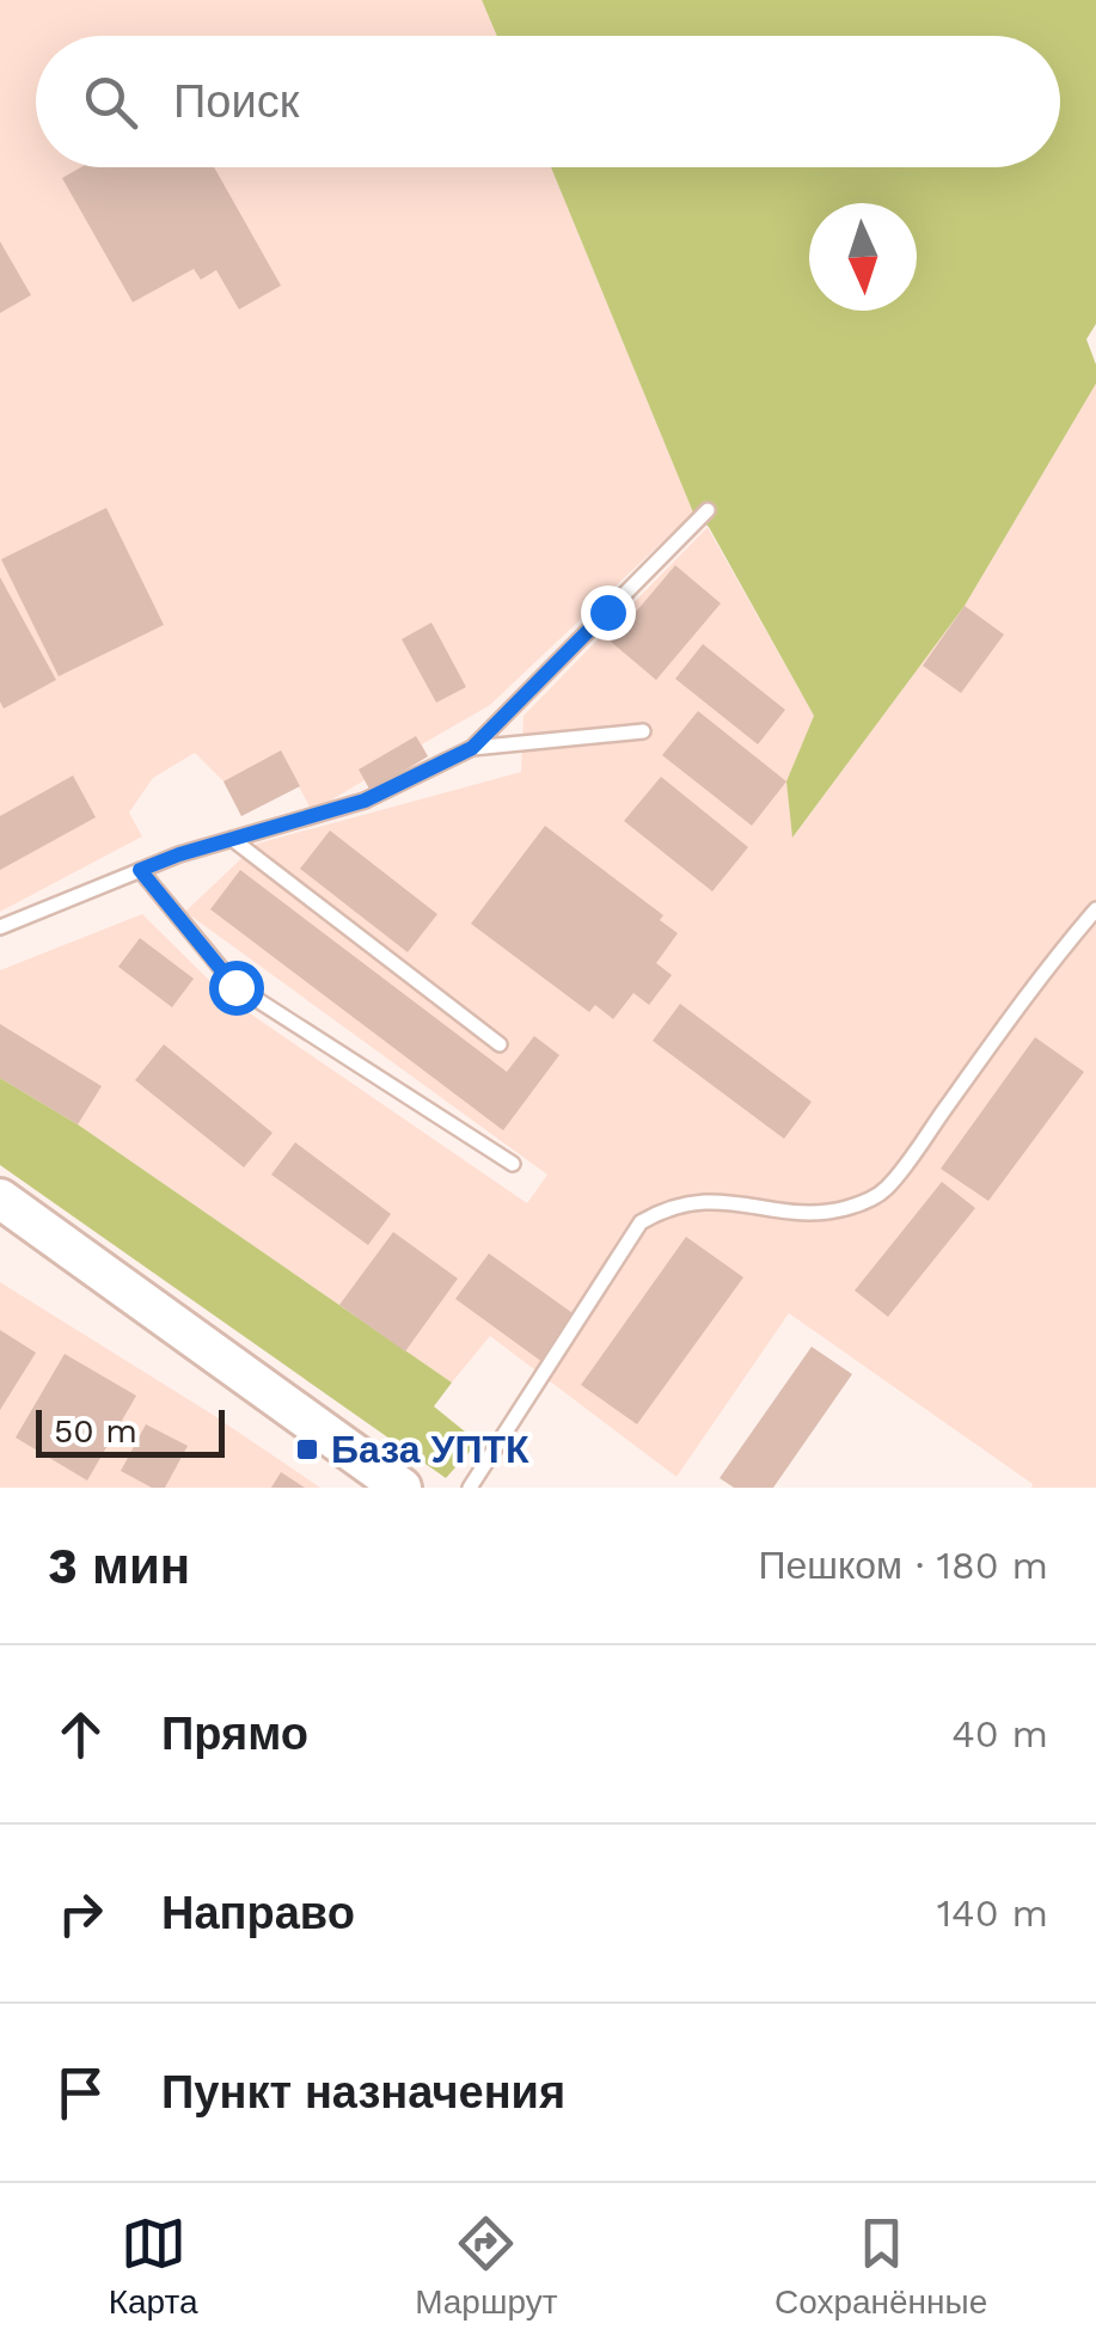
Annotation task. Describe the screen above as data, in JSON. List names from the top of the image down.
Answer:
{
  "places": {
    "transit": ["База УПТК"]
  },
  "scale_bar": "50 m",
  "north": "bottom",
  "page": {
    "search": "Поиск",
    "scale": "50 m",
    "heading": ["3 мин", "Пешком · 180 m"],
    "list": [
      ["Прямо", "40 m"],
      ["Направо", "140 m"],
      "Пункт назначения"
    ],
    "nav": ["Карта", "Маршрут", "Сохранённые"]
  }
}
